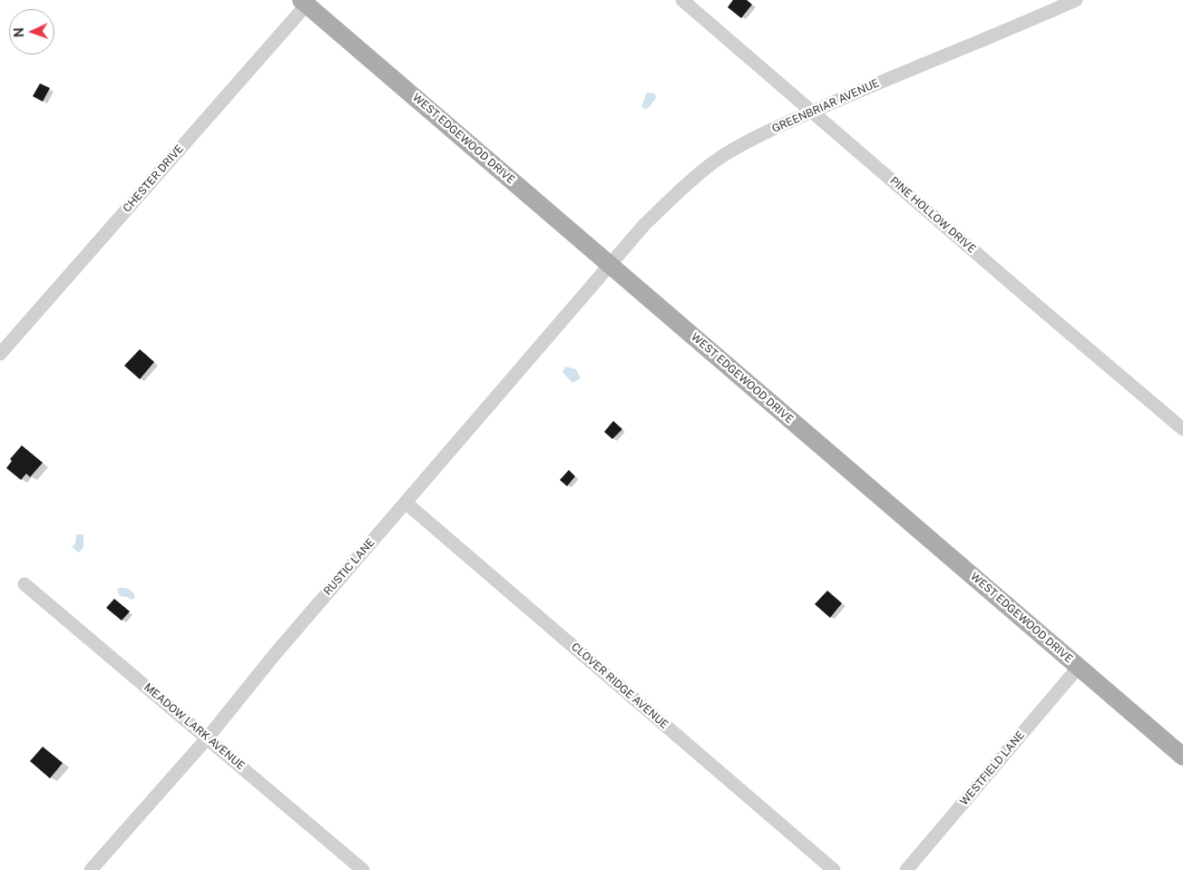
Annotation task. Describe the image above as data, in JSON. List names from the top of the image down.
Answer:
{
  "streets": {
    "main road": ["WEST EDGEWOOD DRIVE"],
    "street": [
      "GREENBRIAR AVENUE",
      "CHESTER DRIVE",
      "PINE HOLLOW DRIVE",
      "RUSTIC LANE",
      "CLOVER RIDGE AVENUE",
      "MEADOW LARK AVENUE",
      "WESTFIELD LANE"
    ]
  },
  "crossings": [
    ["GREENBRIAR AVENUE", "WEST EDGEWOOD DRIVE"],
    ["GREENBRIAR AVENUE", "PINE HOLLOW DRIVE"],
    ["GREENBRIAR AVENUE", "RUSTIC LANE"],
    ["WEST EDGEWOOD DRIVE", "CHESTER DRIVE"],
    ["WEST EDGEWOOD DRIVE", "RUSTIC LANE"],
    ["WEST EDGEWOOD DRIVE", "WESTFIELD LANE"],
    ["RUSTIC LANE", "CLOVER RIDGE AVENUE"],
    ["RUSTIC LANE", "MEADOW LARK AVENUE"]
  ],
  "north": "left"
}
